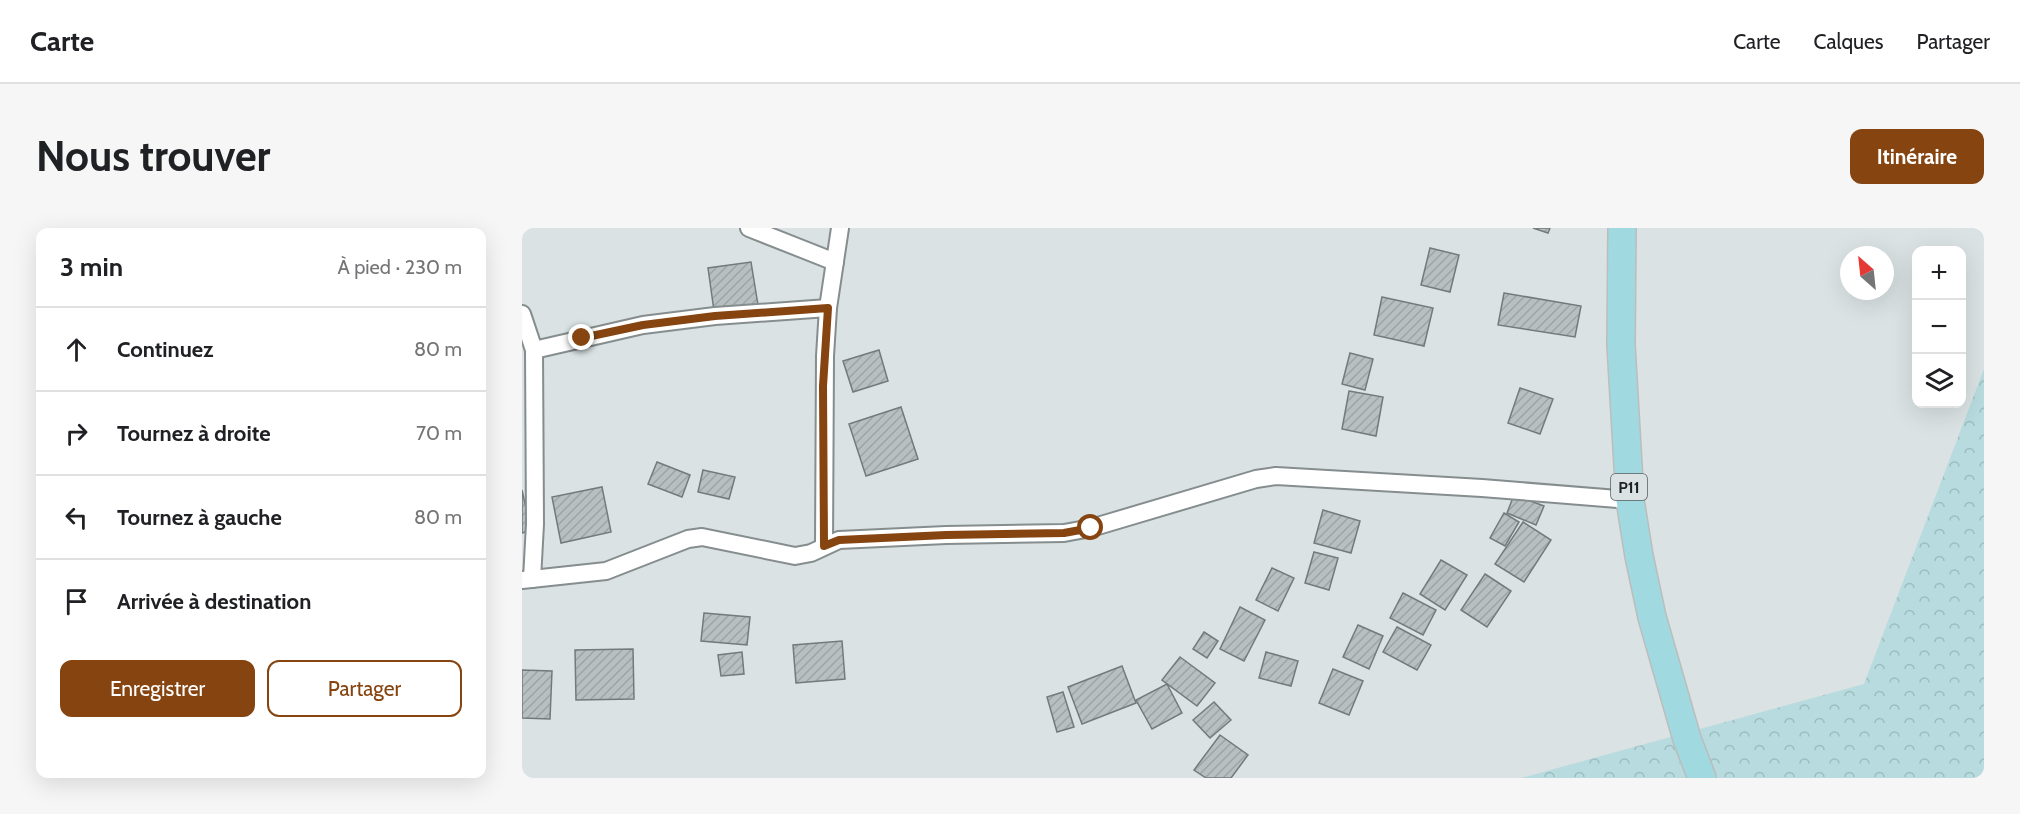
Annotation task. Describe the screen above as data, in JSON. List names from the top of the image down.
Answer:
{
  "streets": {
    "main road": ["P11"]
  },
  "north": "top left",
  "page": {
    "header": "Carte",
    "nav": ["Carte", "Calques", "Partager"],
    "buttons": [
      "Itinéraire",
      ["Enregistrer", "Partager"]
    ],
    "title": "Nous trouver",
    "heading": ["3 min", "À pied · 230 m"],
    "map_buttons": ["+", "−"],
    "list": [
      ["Continuez", "80 m"],
      ["Tournez à droite", "70 m"],
      ["Tournez à gauche", "80 m"],
      "Arrivée à destination"
    ]
  }
}
